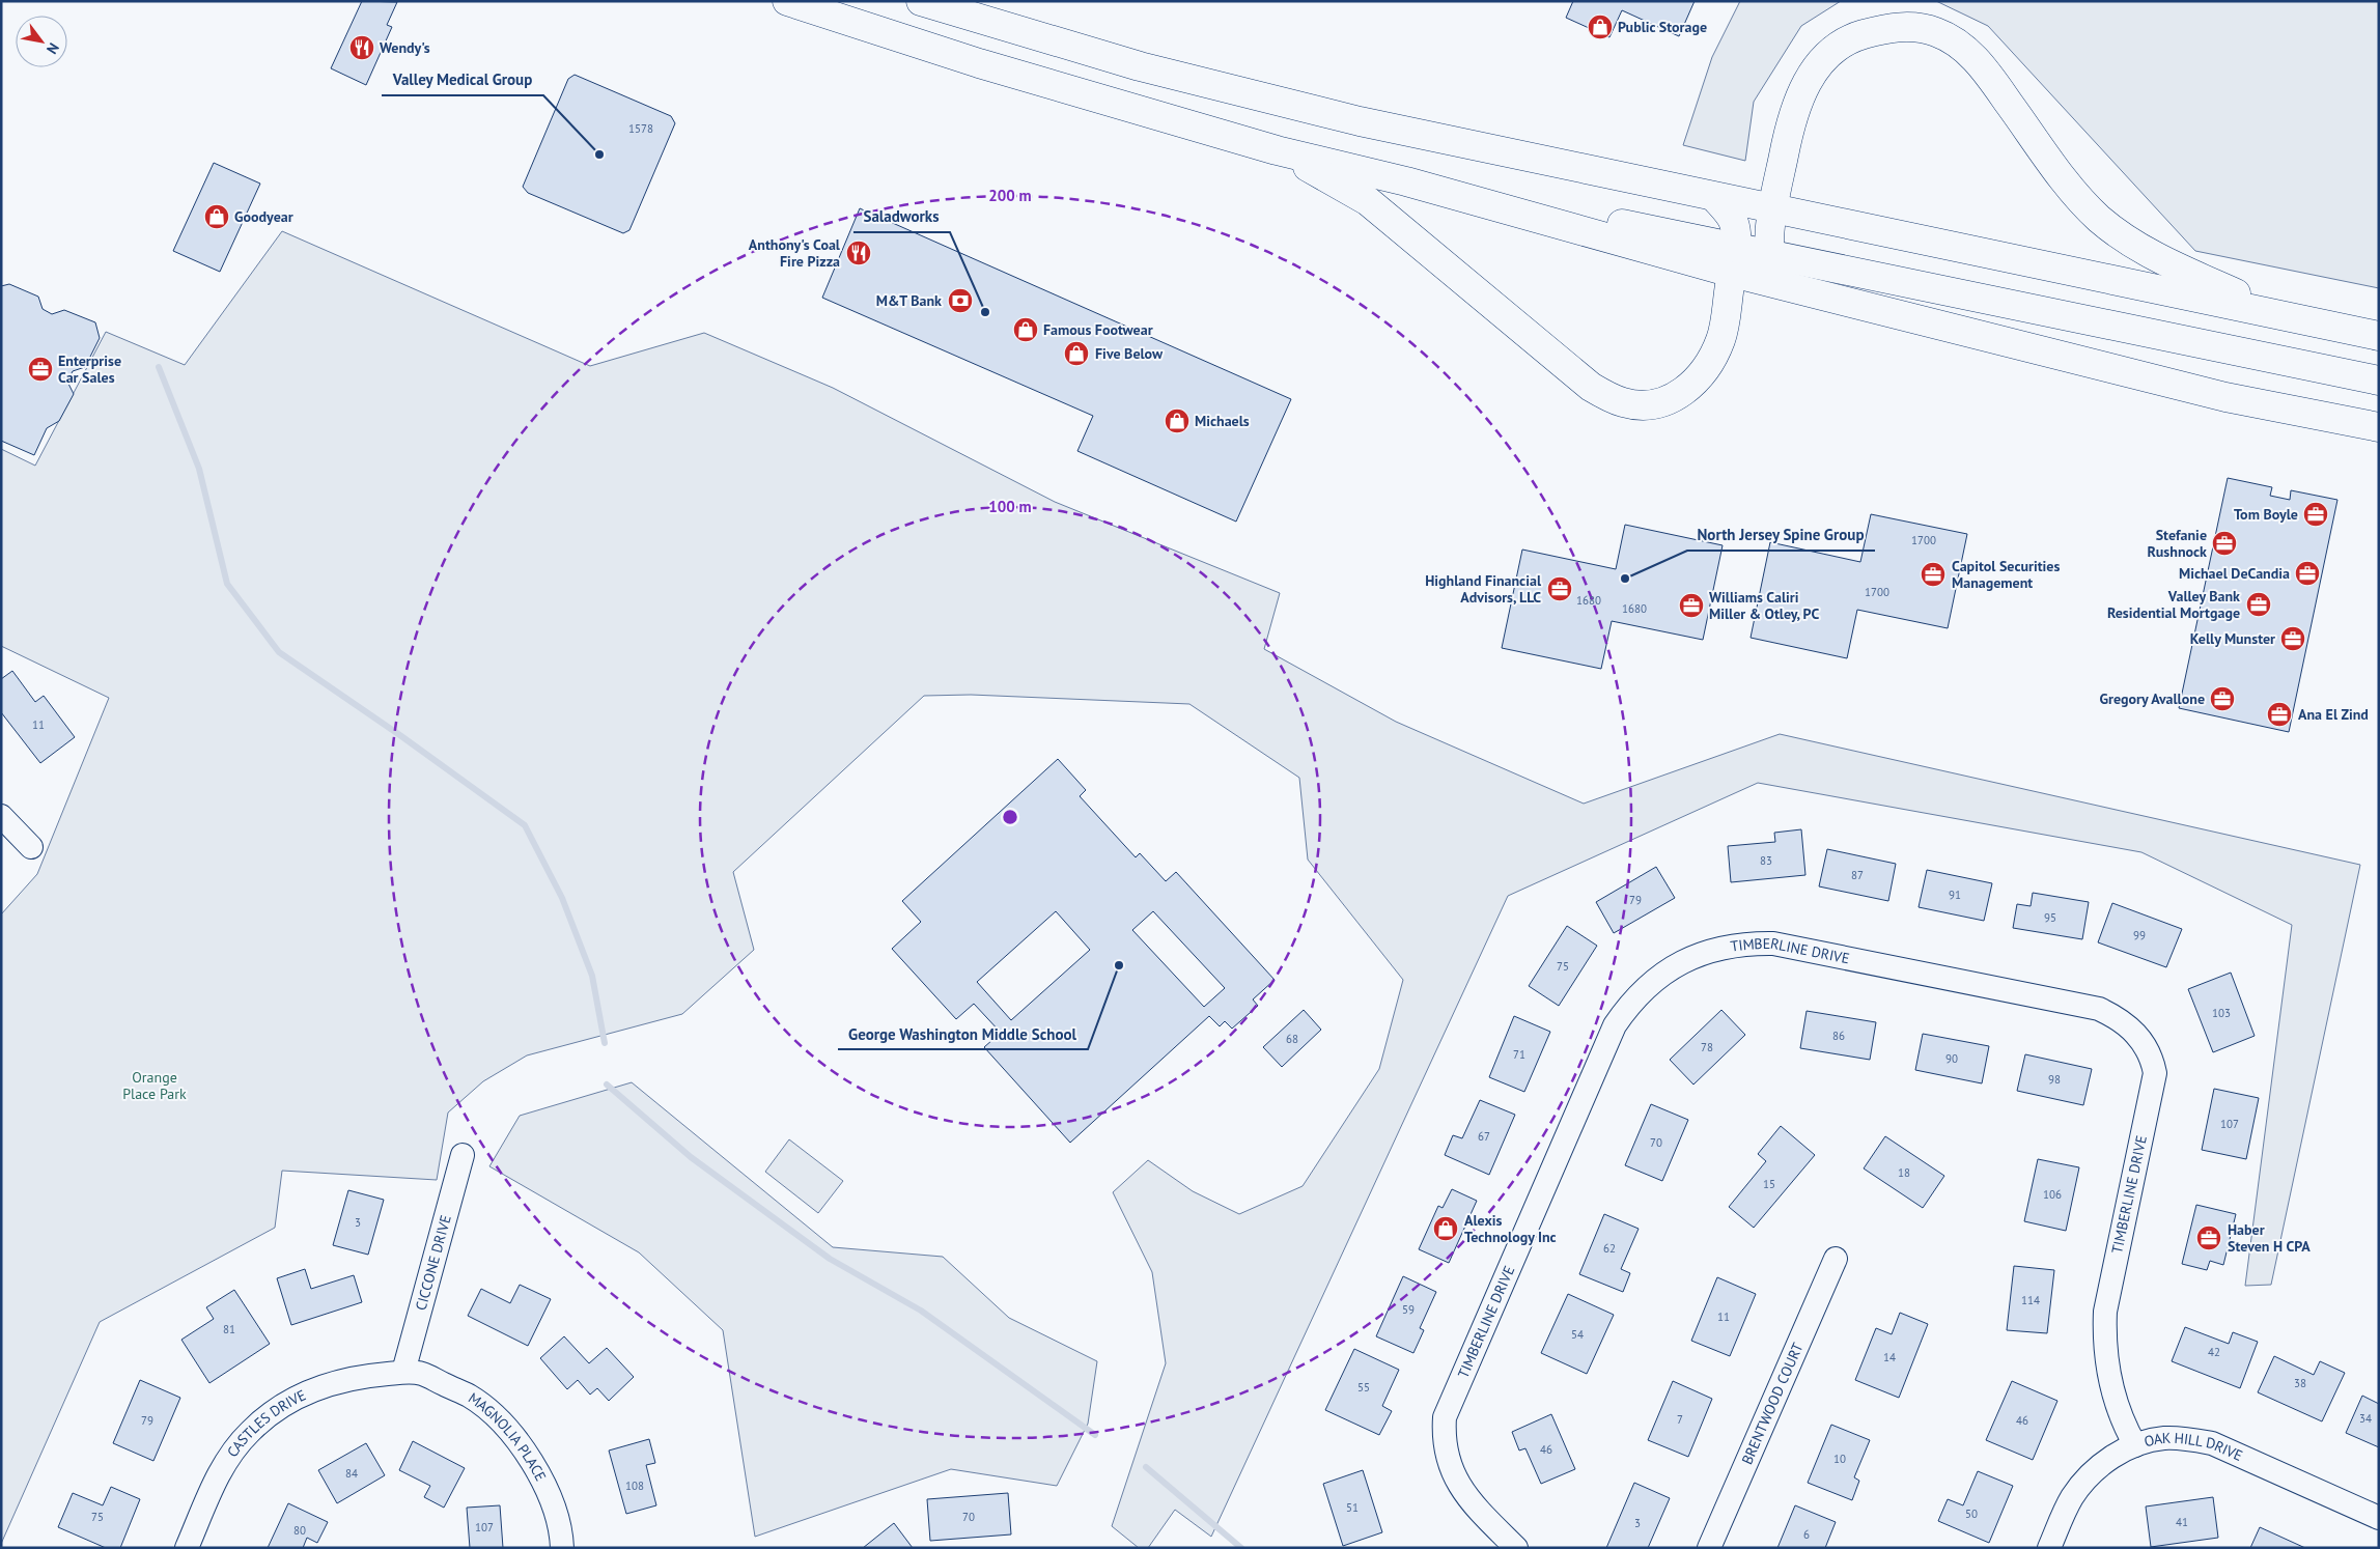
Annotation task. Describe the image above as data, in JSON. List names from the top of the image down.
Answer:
{
  "streets": {
    "street": [
      "TIMBERLINE DRIVE",
      "CICCONE DRIVE",
      "BRENTWOOD COURT",
      "CASTLES DRIVE",
      "MAGNOLIA PLACE",
      "OAK HILL DRIVE"
    ]
  },
  "crossings": [
    ["TIMBERLINE DRIVE", "OAK HILL DRIVE"],
    ["CICCONE DRIVE", "CASTLES DRIVE"],
    ["CICCONE DRIVE", "MAGNOLIA PLACE"],
    ["CASTLES DRIVE", "MAGNOLIA PLACE"]
  ],
  "parks": ["Orange Place Park"],
  "places": {
    "shop": [
      "Public Storage",
      "Goodyear",
      "Famous Footwear",
      "Five Below",
      "Michaels",
      "Alexis Technology Inc"
    ],
    "restaurant": ["Wendy's", "Anthony's Coal Fire Pizza"],
    "other": [
      "Valley Medical Group",
      "Saladworks",
      "North Jersey Spine Group",
      "George Washington Middle School"
    ],
    "bank": ["M&T Bank"],
    "office": [
      "Enterprise Car Sales",
      "Tom Boyle",
      "Stefanie Rushnock",
      "Michael DeCandia",
      "Capitol Securities Management",
      "Highland Financial Advisors, LLC",
      "Valley Bank Residential Mortgage",
      "Williams Caliri Miller & Otley, PC",
      "Kelly Munster",
      "Gregory Avallone",
      "Ana El Zind",
      "Haber Steven H CPA"
    ]
  },
  "house_numbers": [
    "1578",
    "1700",
    "1700",
    "1680",
    "1680",
    "11",
    "83",
    "87",
    "91",
    "79",
    "95",
    "99",
    "75",
    "103",
    "86",
    "68",
    "78",
    "71",
    "90",
    "98",
    "107",
    "67",
    "70",
    "18",
    "15",
    "106",
    "3",
    "62",
    "114",
    "59",
    "11",
    "81",
    "54",
    "42",
    "14",
    "38",
    "55",
    "34",
    "7",
    "79",
    "46",
    "46",
    "10",
    "84",
    "108",
    "51",
    "50",
    "75",
    "70",
    "41",
    "3",
    "107",
    "80",
    "6"
  ],
  "north": "bottom right",
  "rings": ["200 m", "100 m"]
}
